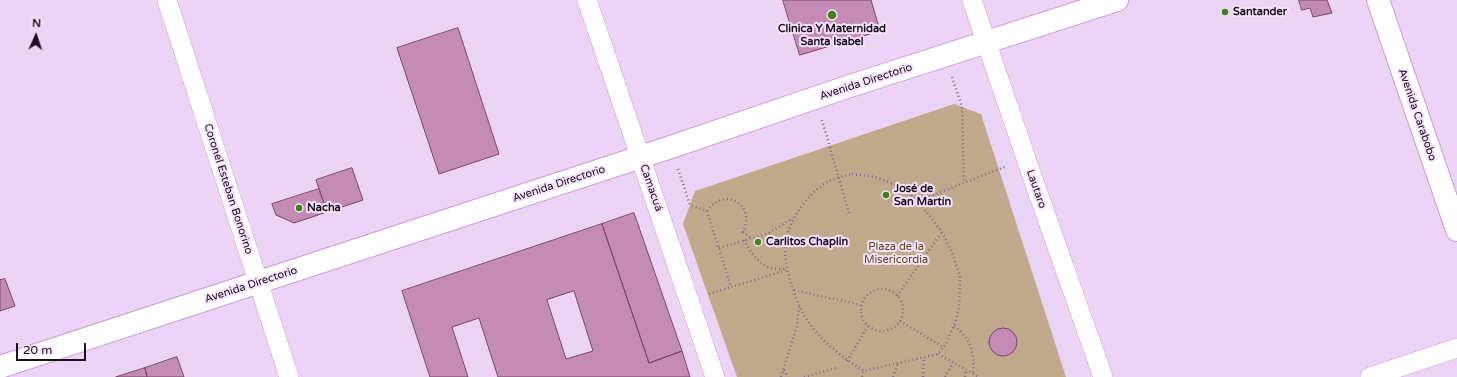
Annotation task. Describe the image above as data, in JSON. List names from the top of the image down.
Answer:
{
  "streets": {
    "main road": ["Avenida Directorio", "Avenida Carabobo"],
    "street": ["Camacuá", "Coronel Esteban Bonorino", "Lautaro"]
  },
  "crossings": [
    ["Avenida Directorio", "Camacuá"],
    ["Avenida Directorio", "Coronel Esteban Bonorino"],
    ["Avenida Directorio", "Lautaro"]
  ],
  "parks": ["Plaza de la Misericordia"],
  "places": [
    "Santander",
    "Clinica Y Maternidad Santa Isabel",
    "José de San Martín",
    "Nacha",
    "Carlitos Chaplin"
  ],
  "scale_bar": "20 m",
  "north": "top"
}
